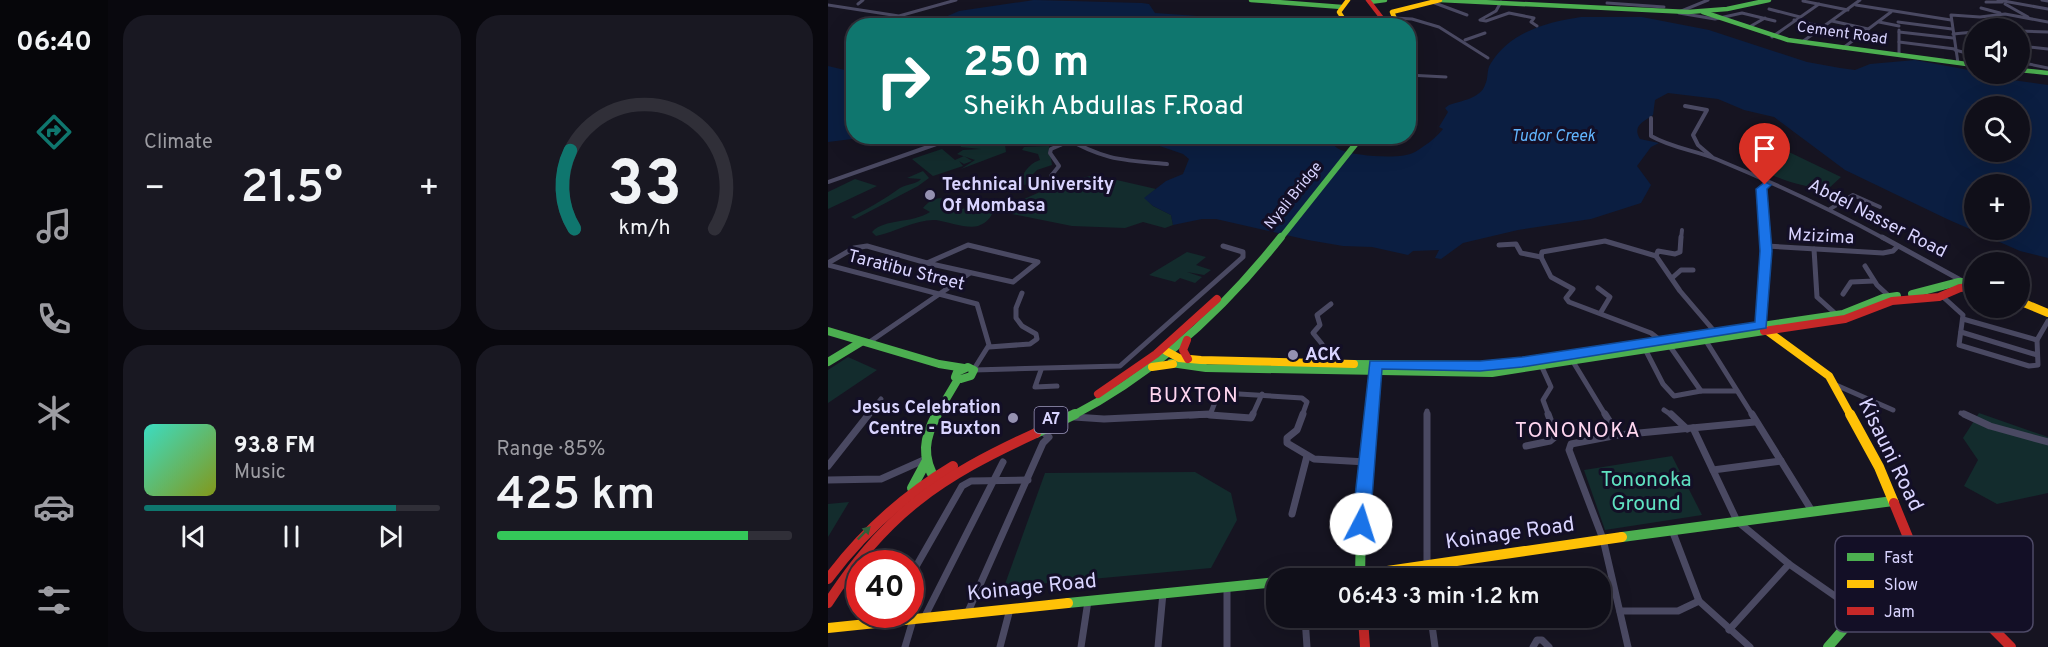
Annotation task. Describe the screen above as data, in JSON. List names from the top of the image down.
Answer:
{
  "streets": {
    "main road": [
      "Cement Road",
      "Nyali Bridge",
      "A7",
      "Kisauni Road",
      "Koinage Road"
    ],
    "street": ["Abdel Nasser Road", "Mzizima", "Taratibu Street"]
  },
  "crossings": [
    ["Nyali Bridge", "A7"],
    ["Abdel Nasser Road", "Mzizima"],
    ["Kisauni Road", "Koinage Road"]
  ],
  "districts": ["BUXTON", "TONONOKA"],
  "water": ["Tudor Creek"],
  "parks": ["Tononoka Ground"],
  "places": ["Technical University Of Mombasa", "ACK", "Jesus Celebration Centre - Buxton"],
  "legend": ["Fast", "Slow", "Jam"],
  "page": {
    "tabs": "06:40",
    "tile": [
      "Climate",
      ["Range · 85%", "425 km"]
    ],
    "map_buttons": ["+", "−"],
    "turn": ["250 m", "Sheikh Abdullas F.Road"],
    "heat": ["−", "21.5°", "+"],
    "song": ["93.8 FM", "Music"],
    "limit": "40",
    "trip": "06:43 · 3 min · 1.2 km",
    "gauge": ["33", "km/h"]
  }
}
